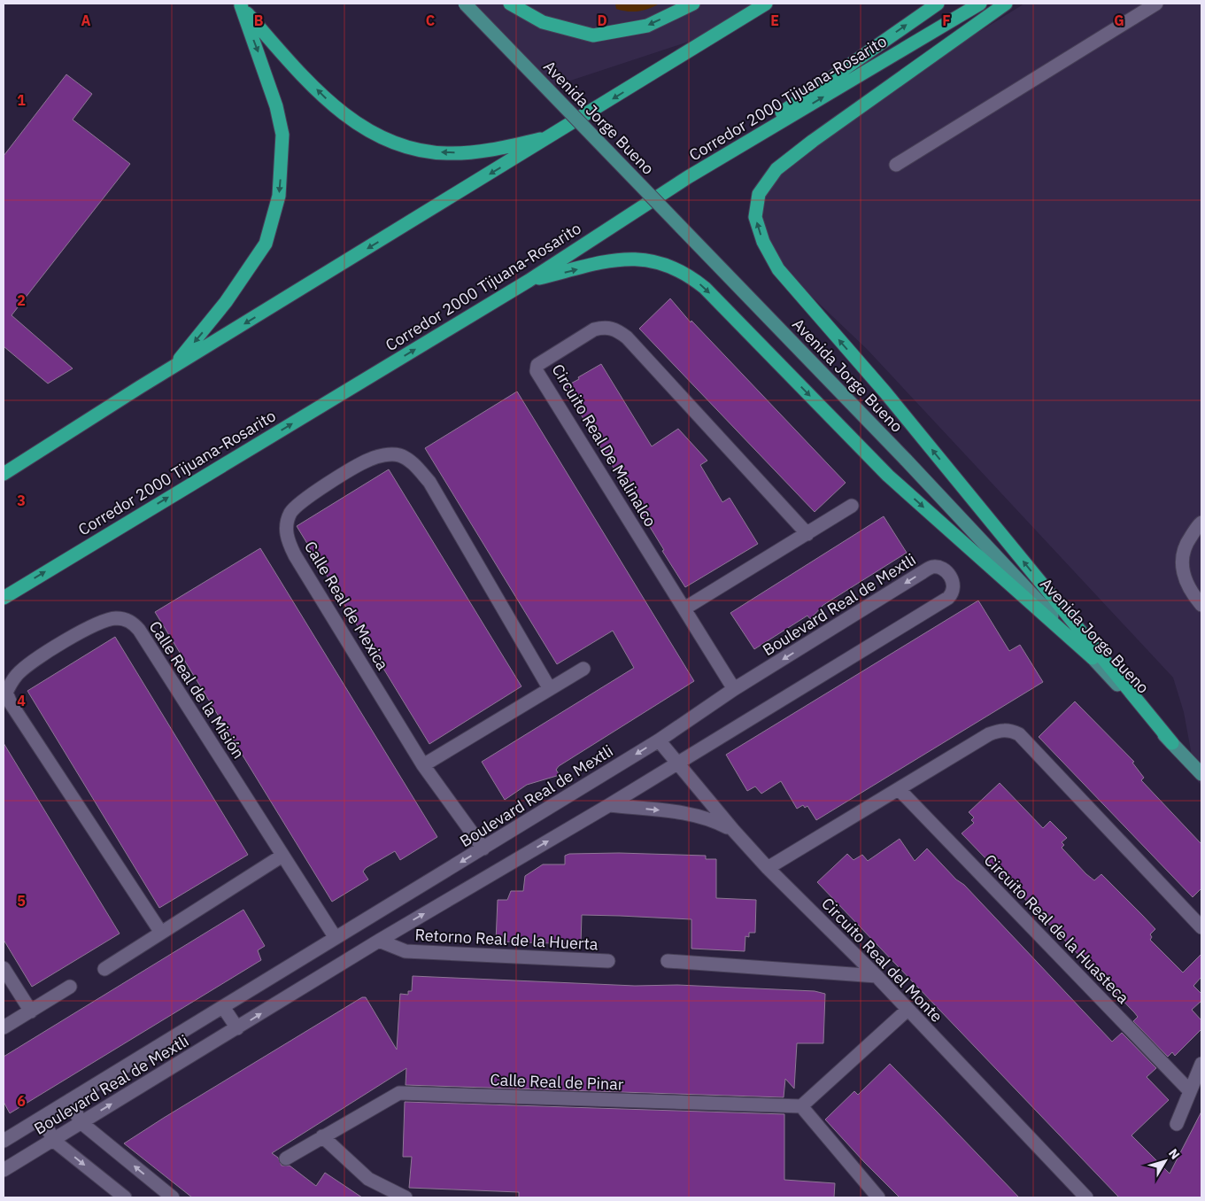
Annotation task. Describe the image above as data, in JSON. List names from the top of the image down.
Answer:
{
  "streets": {
    "highway": ["Corredor 2000 Tijuana-Rosarito"],
    "main road": ["Avenida Jorge Bueno"],
    "street": [
      "Circuito Real De Malinalco",
      "Boulevard Real de Mextli",
      "Calle Real de Mexica",
      "Calle Real de la Misión",
      "Circuito Real de la Huasteca",
      "Retorno Real de la Huerta",
      "Circuito Real del Monte",
      "Calle Real de Pinar"
    ]
  },
  "crossings": [
    ["Circuito Real De Malinalco", "Boulevard Real de Mextli"],
    ["Boulevard Real de Mextli", "Calle Real de Mexica"],
    ["Boulevard Real de Mextli", "Calle Real de la Misión"],
    ["Boulevard Real de Mextli", "Retorno Real de la Huerta"],
    ["Boulevard Real de Mextli", "Circuito Real del Monte"]
  ],
  "north": "top right",
  "grid": {
    "columns": [
      "A",
      "B",
      "C",
      "D",
      "E",
      "F",
      "G"
    ],
    "rows": [
      "1",
      "2",
      "3",
      "4",
      "5",
      "6"
    ]
  }
}
